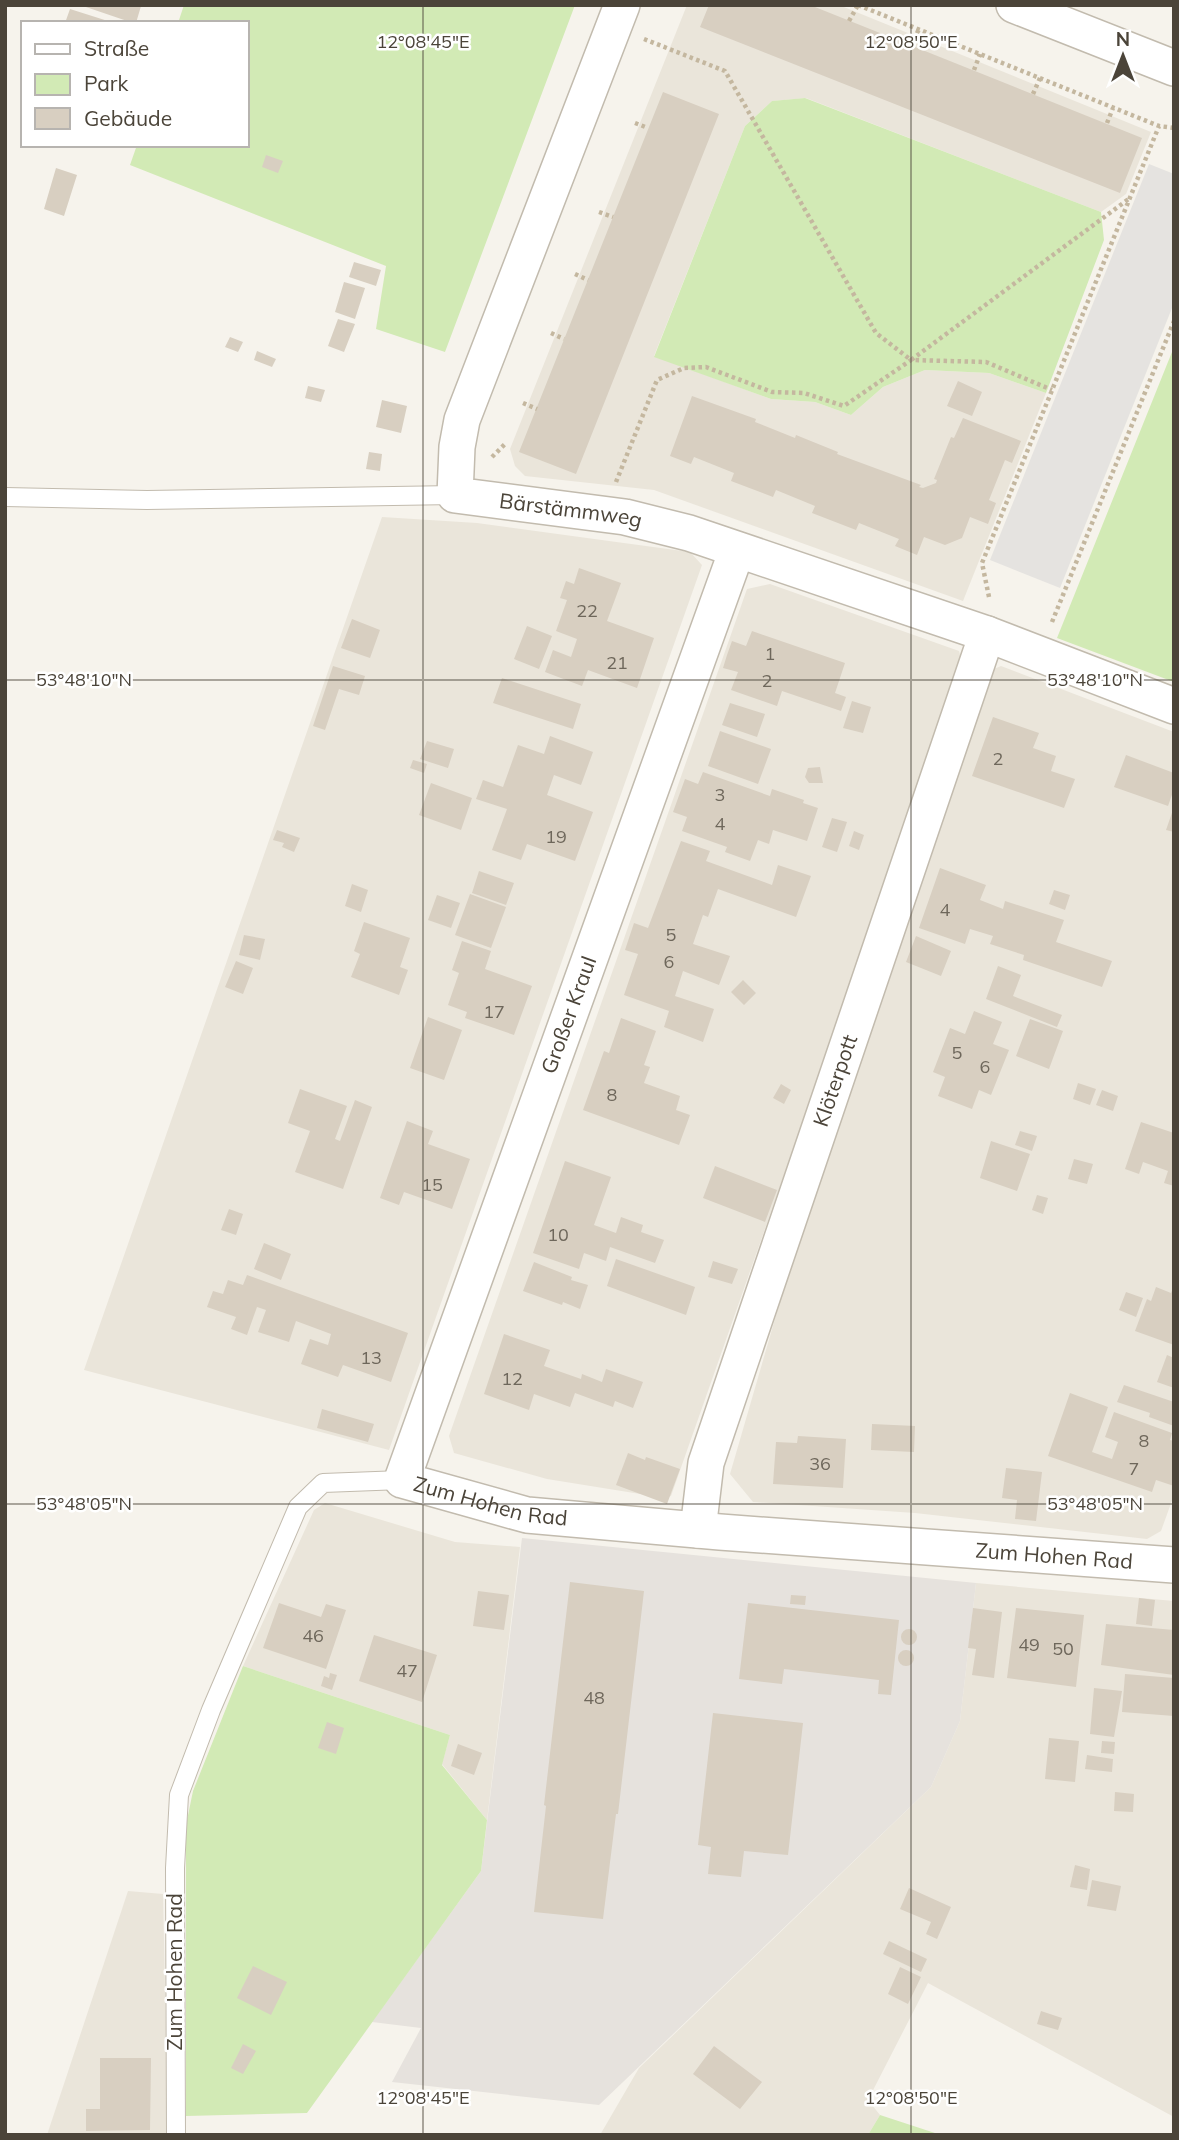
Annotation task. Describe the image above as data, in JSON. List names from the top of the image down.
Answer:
{
  "streets": {
    "street": [
      "Bärstämmweg",
      "Großer Kraul",
      "Klöterpott",
      "Zum Hohen Rad"
    ]
  },
  "crossings": [
    ["Bärstämmweg", "Großer Kraul"],
    ["Bärstämmweg", "Klöterpott"],
    ["Großer Kraul", "Zum Hohen Rad"],
    ["Klöterpott", "Zum Hohen Rad"]
  ],
  "house_numbers": [
    "22",
    "1",
    "21",
    "2",
    "2",
    "3",
    "4",
    "19",
    "4",
    "5",
    "6",
    "17",
    "5",
    "6",
    "8",
    "15",
    "10",
    "13",
    "12",
    "8",
    "36",
    "7",
    "46",
    "49",
    "50",
    "47",
    "48"
  ],
  "legend": ["Straße", "Park", "Gebäude"],
  "north": "top",
  "coordinates": [
    "12°08'45\"E",
    "12°08'50\"E",
    "53°48'10\"N",
    "53°48'05\"N"
  ]
}
